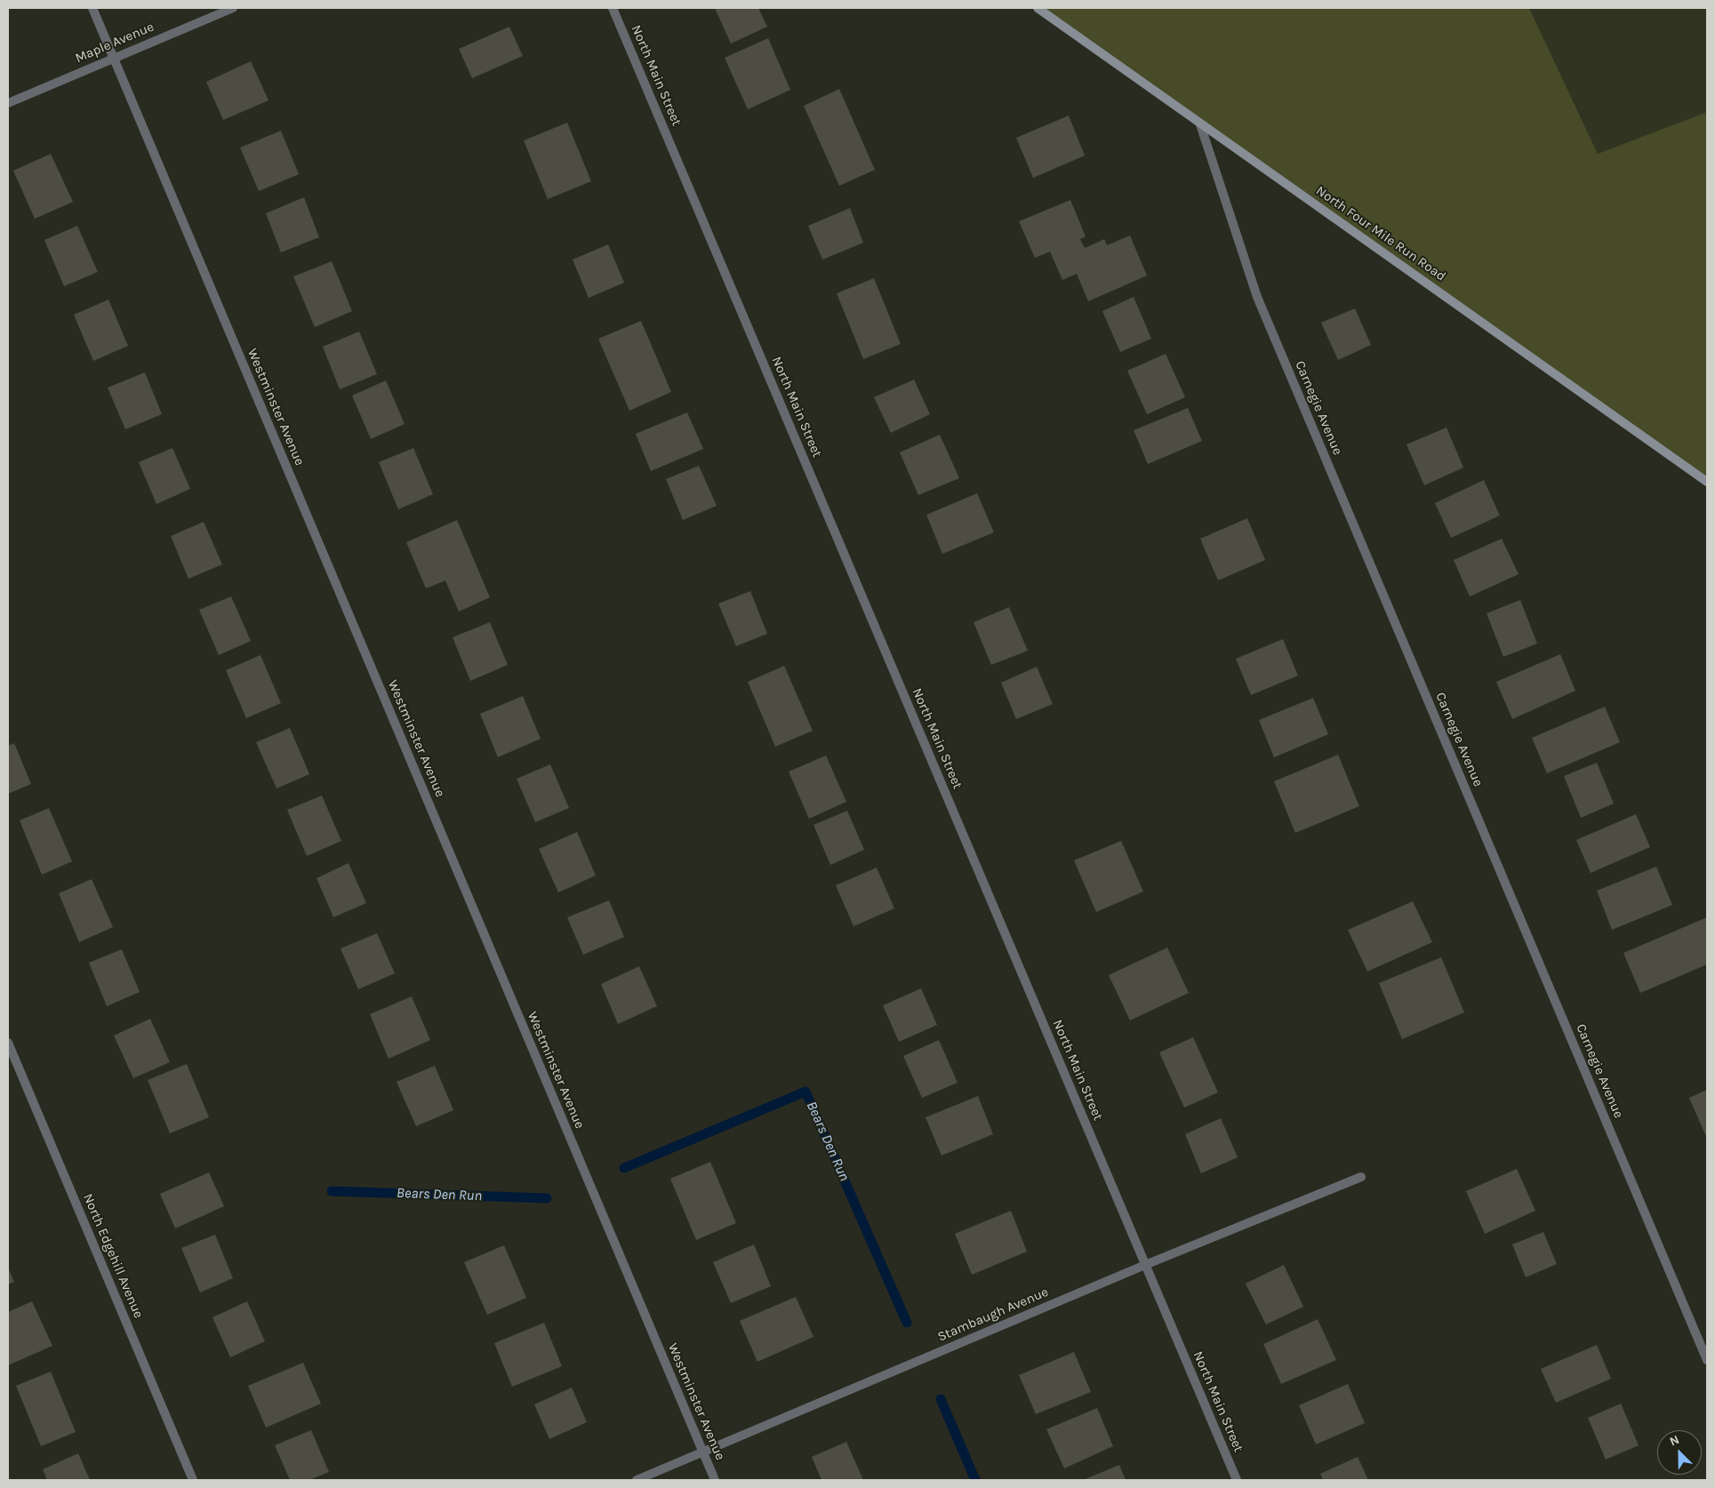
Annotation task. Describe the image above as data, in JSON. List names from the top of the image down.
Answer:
{
  "streets": {
    "street": [
      "Maple Avenue",
      "North Main Street",
      "North Four Mile Run Road",
      "Westminster Avenue",
      "Carnegie Avenue",
      "North Edgehill Avenue",
      "Stambaugh Avenue"
    ]
  },
  "crossings": [
    ["Maple Avenue", "Westminster Avenue"],
    ["North Main Street", "Stambaugh Avenue"],
    ["North Four Mile Run Road", "Carnegie Avenue"],
    ["Westminster Avenue", "Stambaugh Avenue"]
  ],
  "water": ["Bears Den Run"],
  "north": "top left"
}
